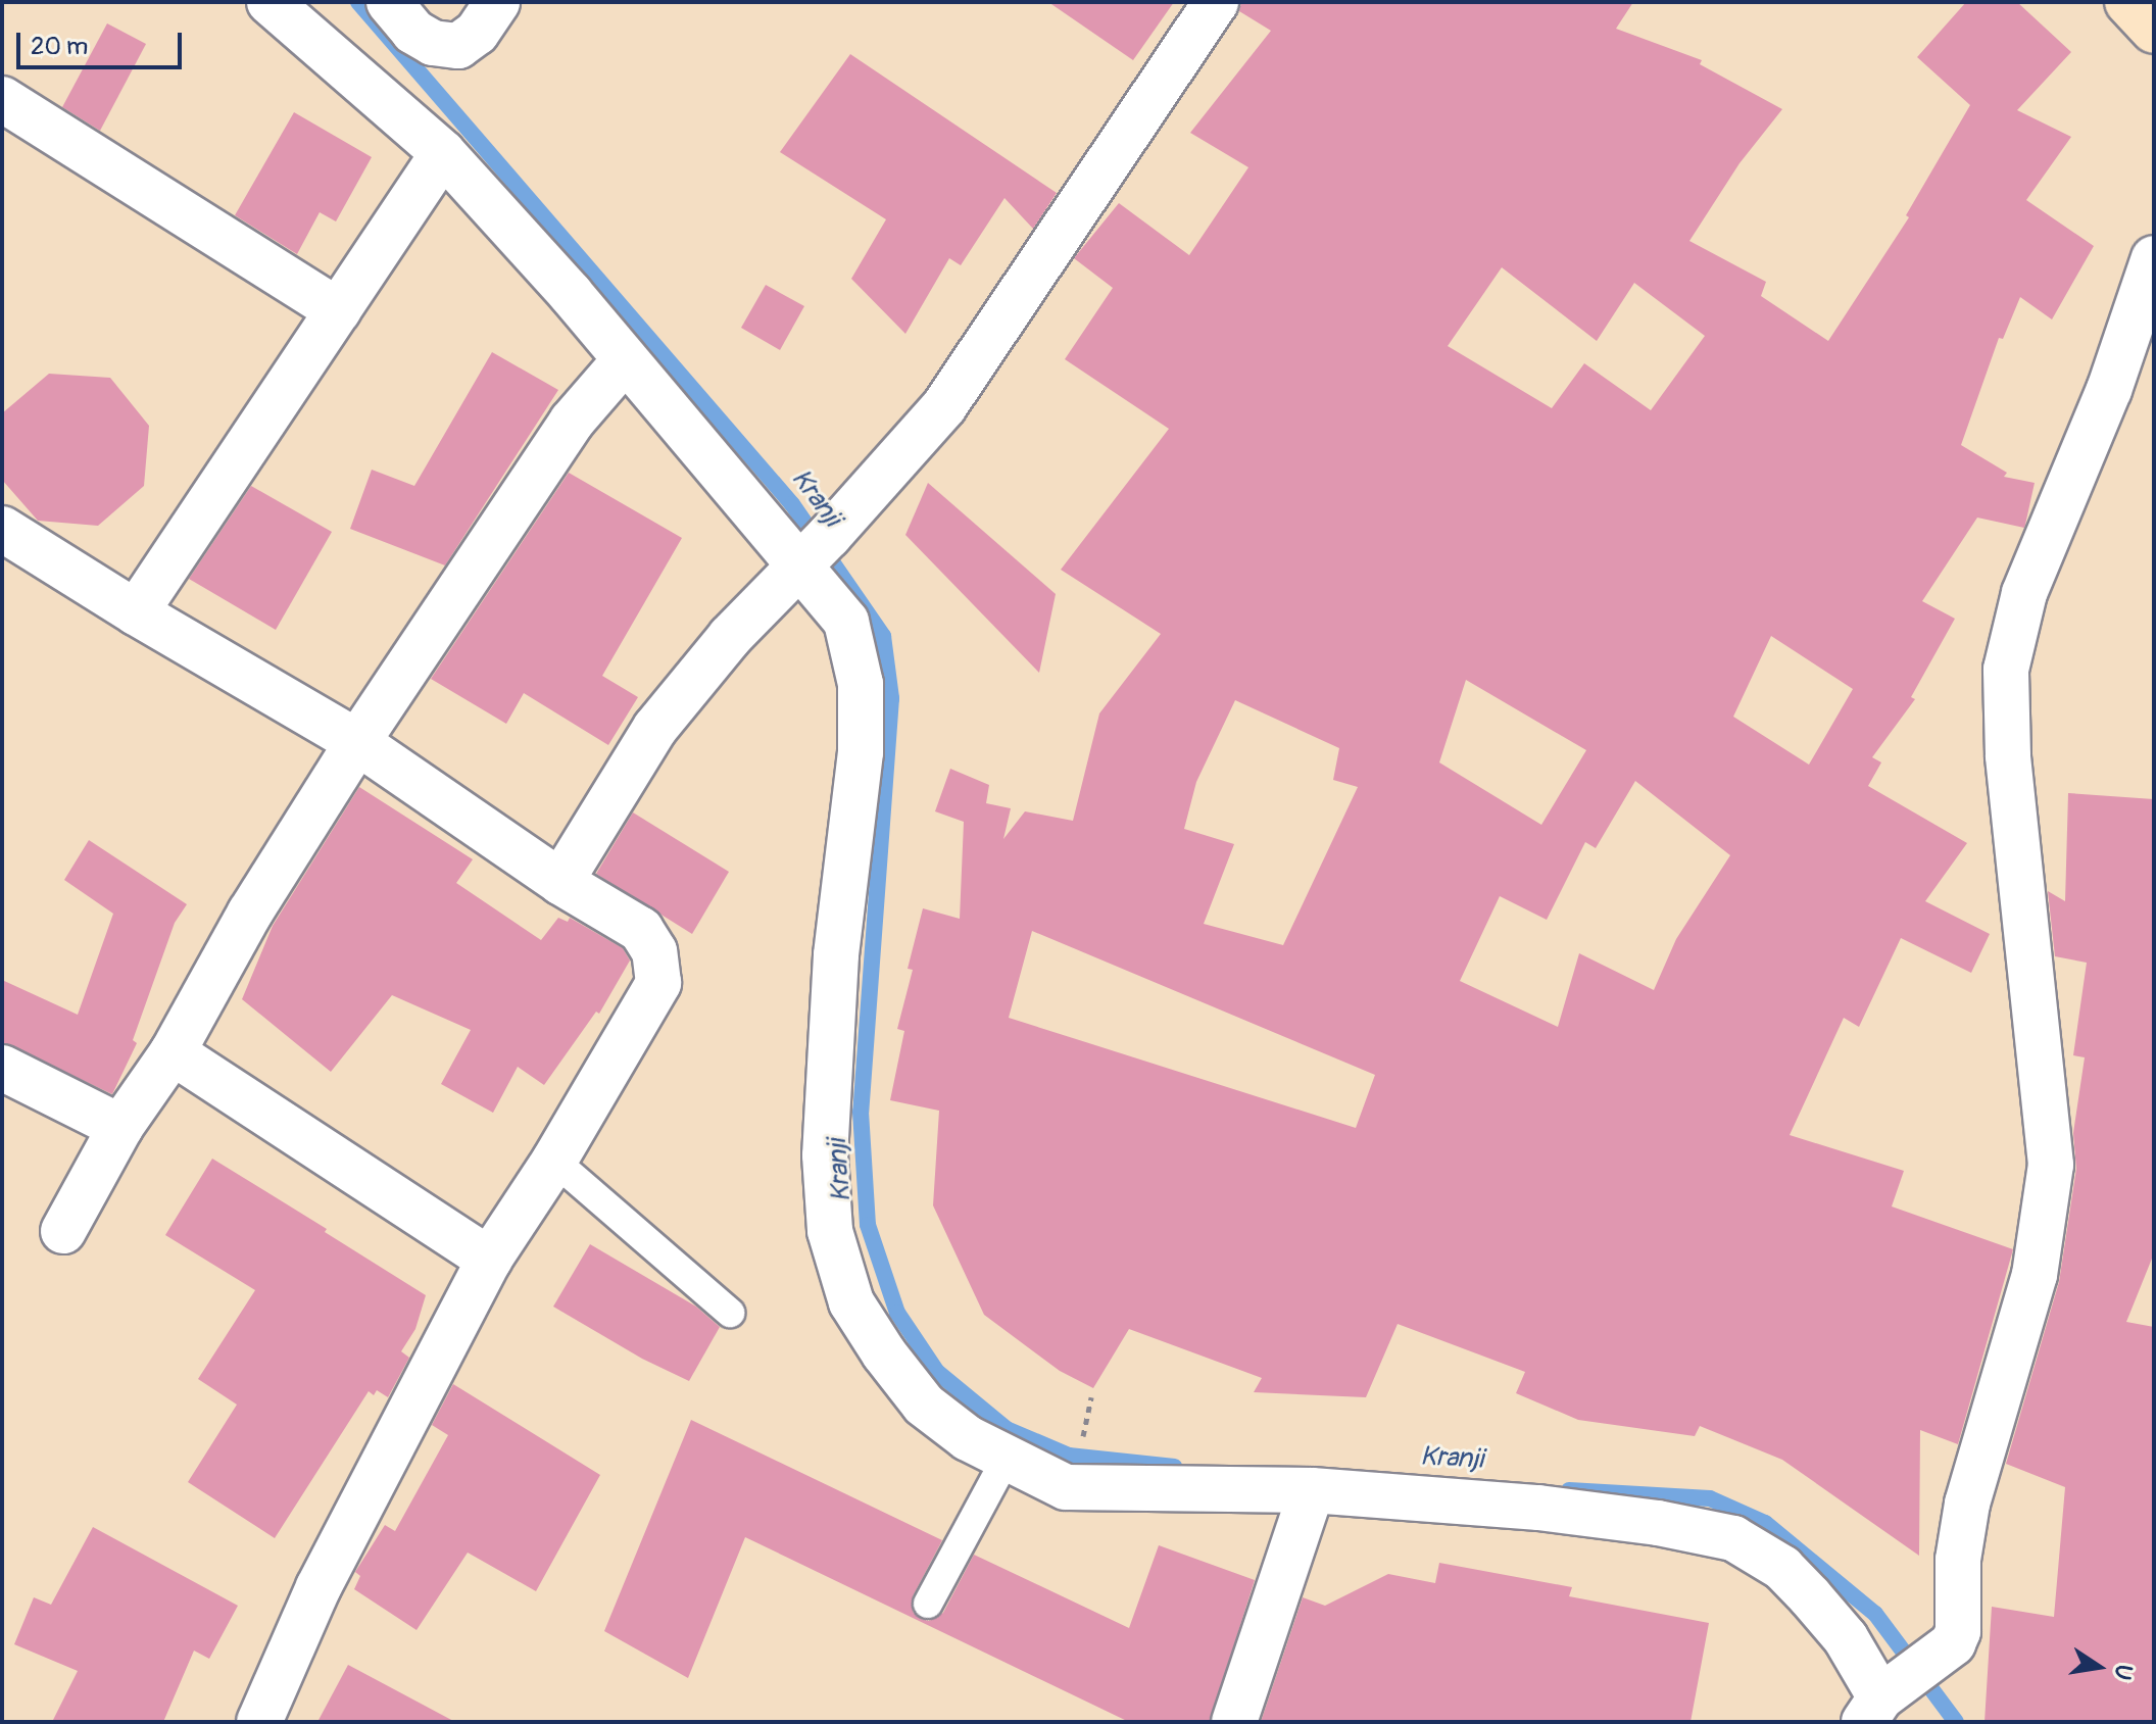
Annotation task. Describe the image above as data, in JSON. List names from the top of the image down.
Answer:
{
  "water": ["Kranji"],
  "scale_bar": "20 m",
  "north": "right"
}
